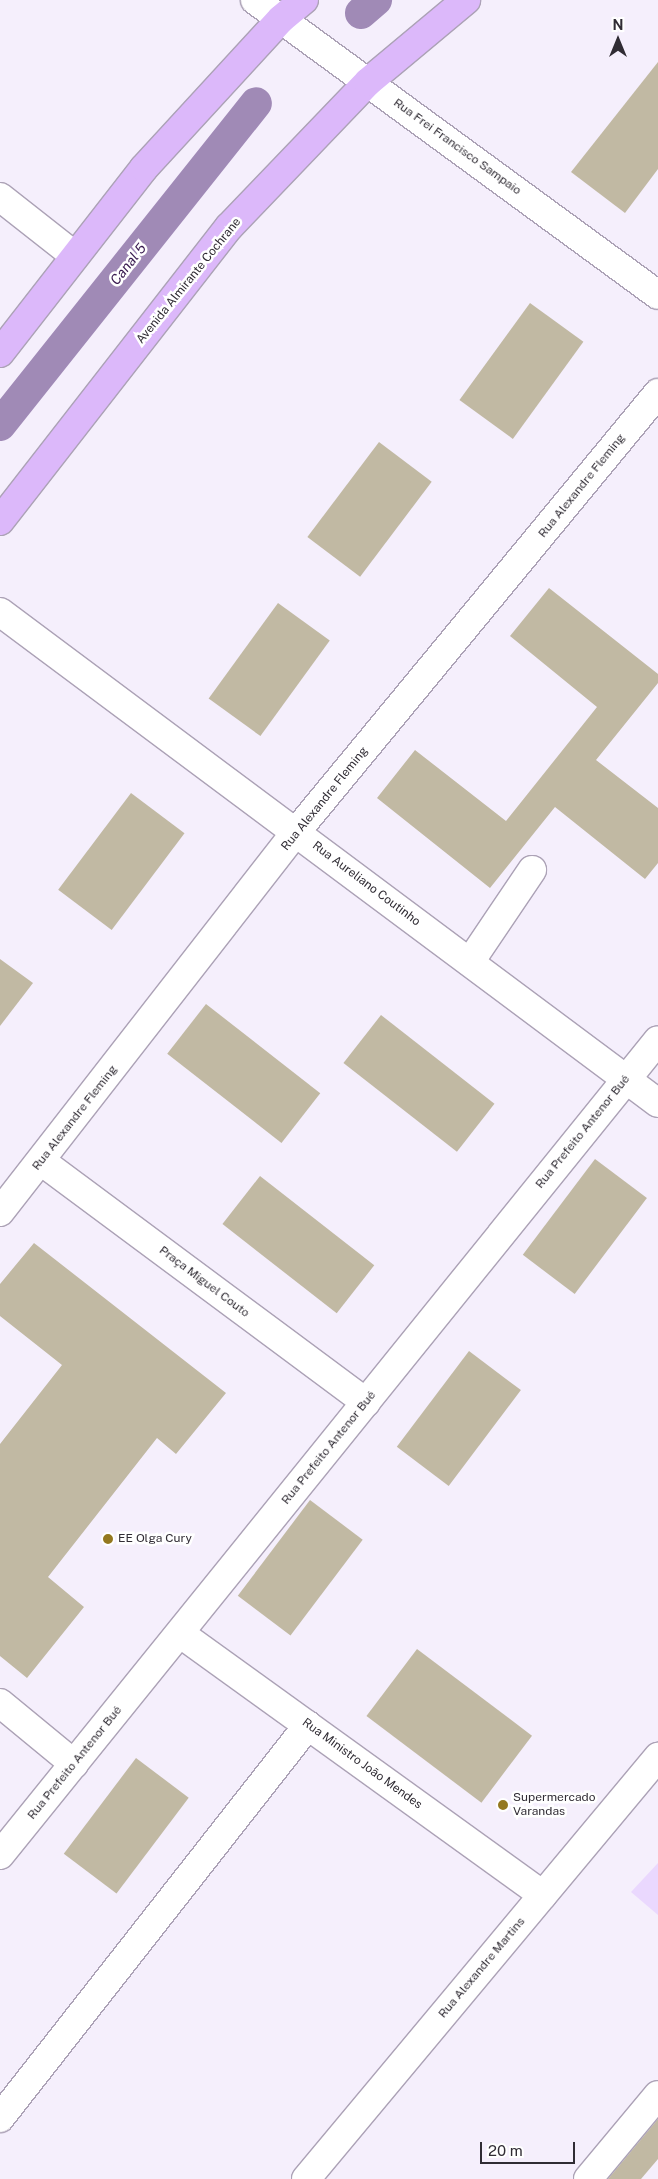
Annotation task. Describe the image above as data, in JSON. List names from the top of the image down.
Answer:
{
  "streets": {
    "main road": ["Avenida Almirante Cochrane"],
    "street": [
      "Rua Frei Francisco Sampaio",
      "Rua Alexandre Fleming",
      "Rua Aureliano Coutinho",
      "Rua Prefeito Antenor Bué",
      "Praça Miguel Couto",
      "Rua Ministro João Mendes",
      "Rua Alexandre Martins"
    ]
  },
  "crossings": [
    ["Rua Frei Francisco Sampaio", "Avenida Almirante Cochrane"],
    ["Rua Alexandre Fleming", "Rua Aureliano Coutinho"],
    ["Rua Alexandre Fleming", "Praça Miguel Couto"],
    ["Rua Aureliano Coutinho", "Rua Prefeito Antenor Bué"],
    ["Rua Prefeito Antenor Bué", "Praça Miguel Couto"],
    ["Rua Prefeito Antenor Bué", "Rua Ministro João Mendes"],
    ["Rua Ministro João Mendes", "Rua Alexandre Martins"]
  ],
  "water": ["Canal 5"],
  "places": ["EE Olga Cury", "Supermercado Varandas"],
  "scale_bar": "20 m",
  "north": "top"
}
